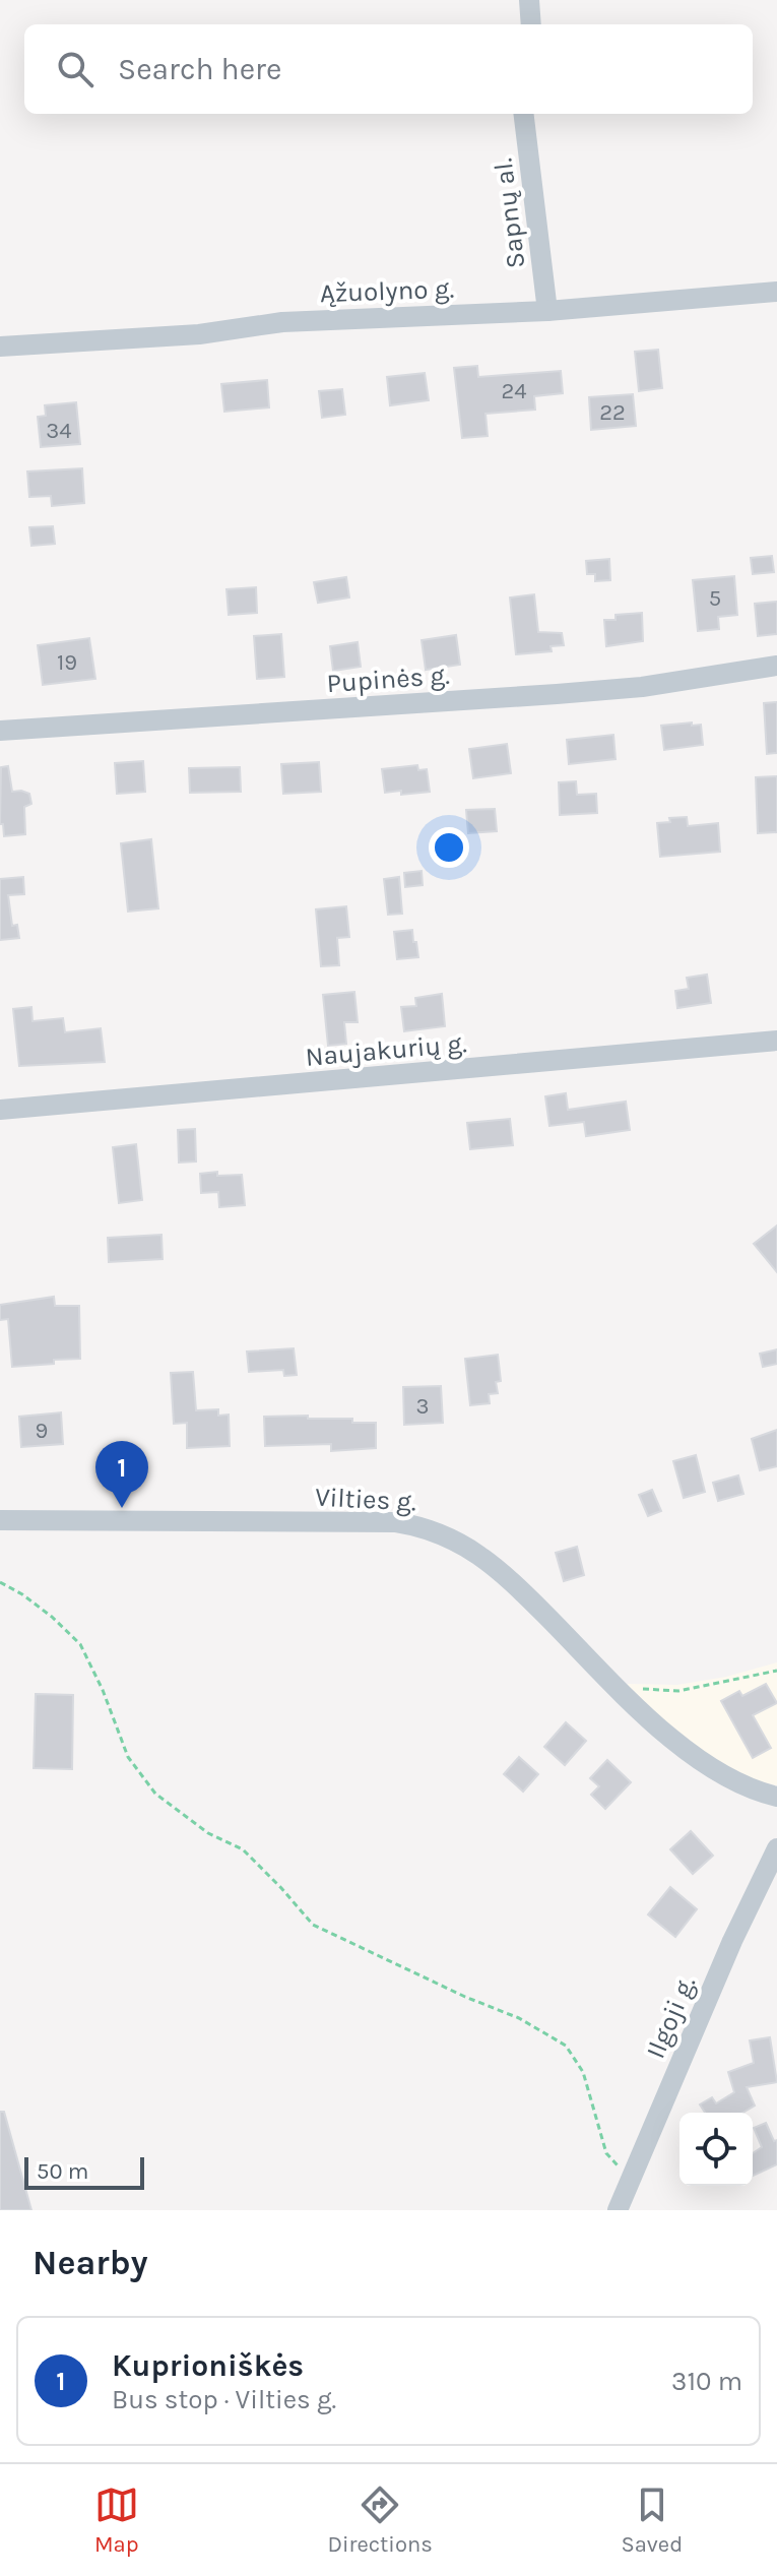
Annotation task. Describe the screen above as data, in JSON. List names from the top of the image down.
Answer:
{
  "streets": {
    "street": [
      "Sapnų al.",
      "Ąžuolyno g.",
      "Pupinės g.",
      "Naujakurių g.",
      "Vilties g.",
      "Ilgoji g."
    ]
  },
  "crossings": [
    ["Sapnų al.", "Ąžuolyno g."]
  ],
  "house_numbers": [
    "24",
    "22",
    "34",
    "5",
    "19",
    "3",
    "9"
  ],
  "scale_bar": "50 m",
  "page": {
    "search": "Search here",
    "pins": "1",
    "scale": "50 m",
    "heading": "Nearby",
    "list": [
      {
        "mark": "1",
        "name": "Kuprioniškės",
        "note": "Bus stop · Vilties g.",
        "value": "310 m"
      }
    ],
    "nav": ["Map", "Directions", "Saved"]
  }
}
